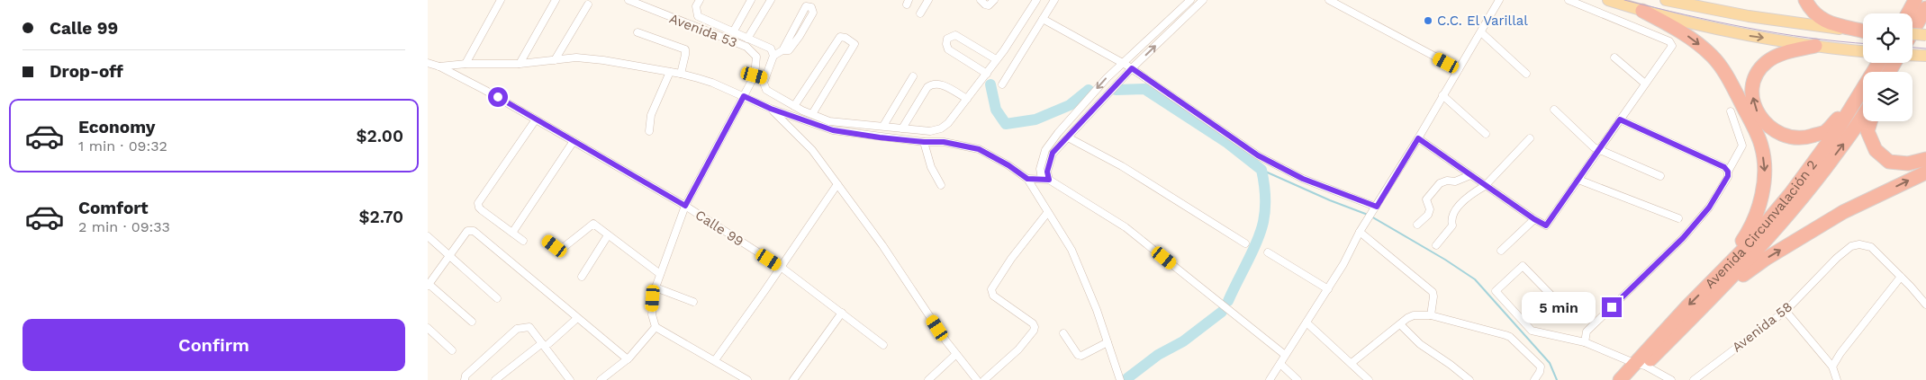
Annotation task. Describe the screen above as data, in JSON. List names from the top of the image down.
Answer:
{
  "streets": {
    "highway": ["Avenida Circunvalación 2"],
    "street": ["Avenida 53", "Calle 99", "Avenida 58"]
  },
  "crossings": [
    ["Avenida 53", "Calle 99"]
  ],
  "places": ["C.C. El Varillal"],
  "page": {
    "banner": ["Calle 99", "Drop-off"],
    "list": [
      {
        "name": "Economy",
        "note": "1 min · 09:32",
        "value": "$2.00"
      },
      {
        "name": "Comfort",
        "note": "2 min · 09:33",
        "value": "$2.70"
      }
    ],
    "bubble": "5 min",
    "buttons": "Confirm"
  }
}
